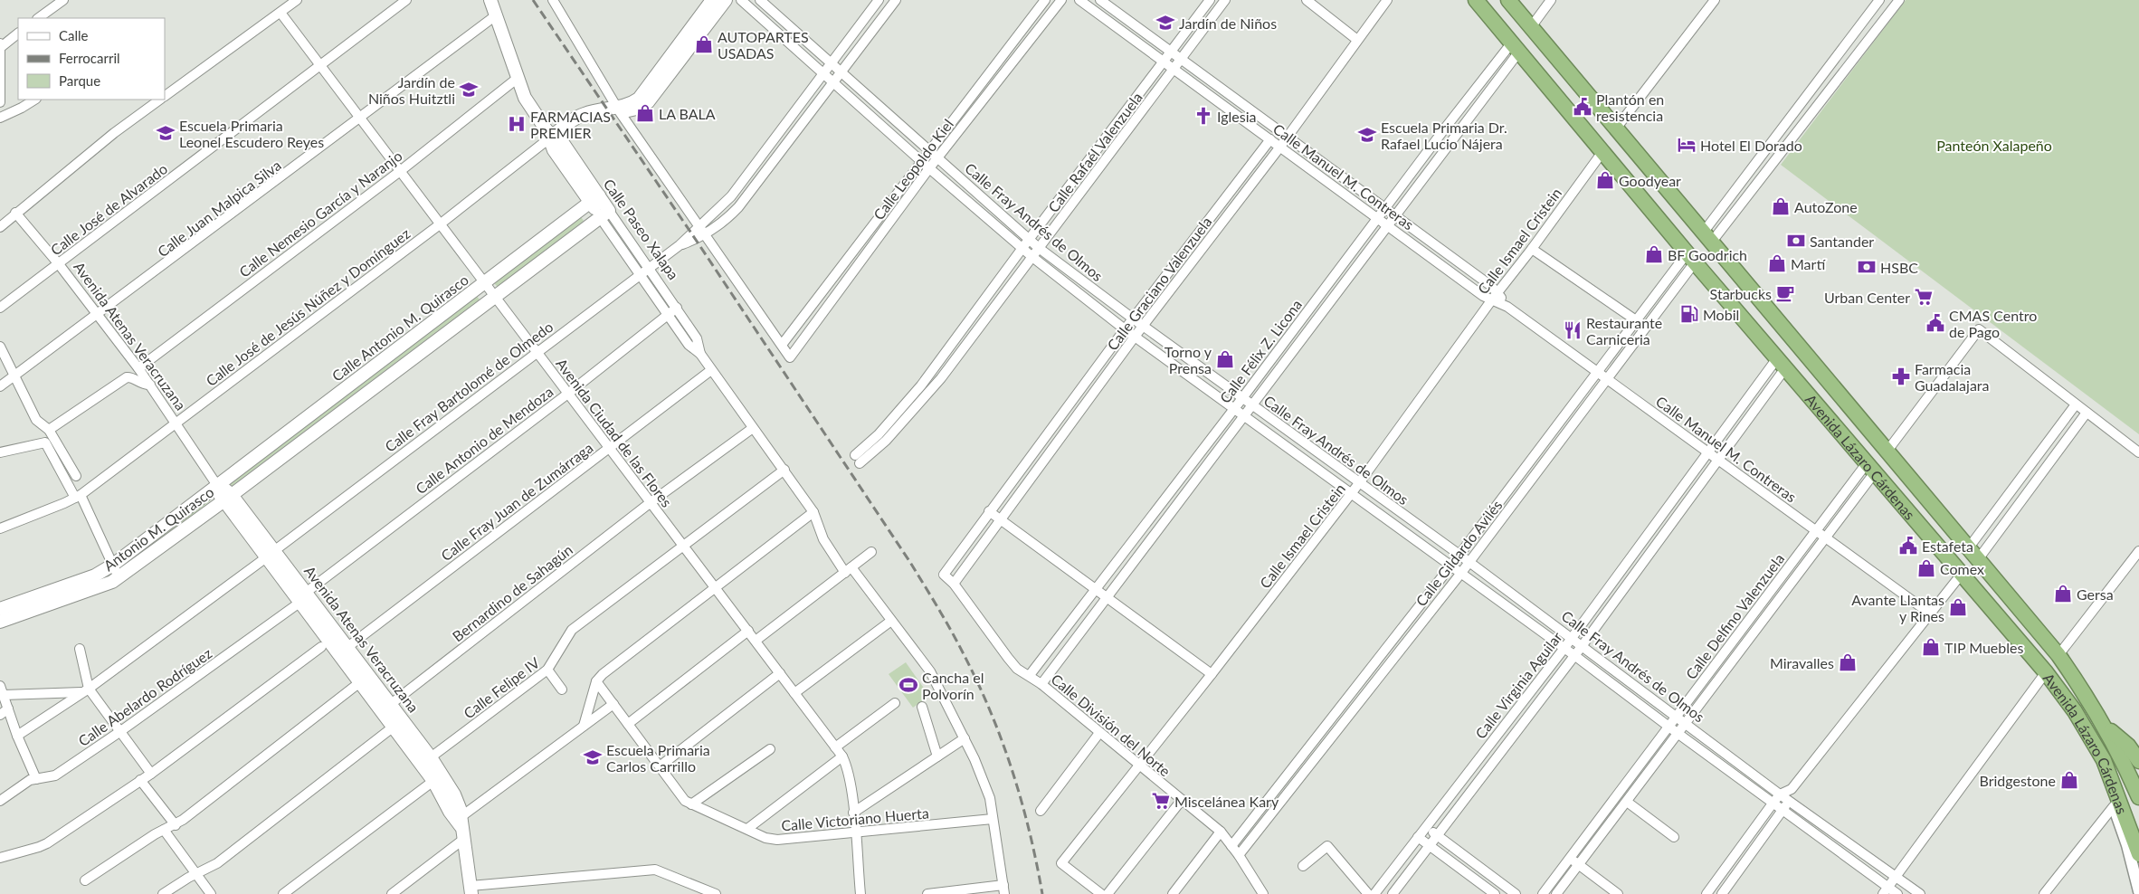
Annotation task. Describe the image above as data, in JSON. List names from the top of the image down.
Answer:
{
  "streets": {
    "highway": ["Avenida Lázaro Cárdenas"],
    "main road": [
      "Calle Paseo Xalapa",
      "Calle Antonio M. Quirasco",
      "Avenida Atenas Veracruzana",
      "Antonio M. Quirasco"
    ],
    "street": [
      "Calle Rafaél Valenzuela",
      "Calle Leopoldo Kiel",
      "Calle Manuel M. Contreras",
      "Calle Juan Malpica Silva",
      "Calle José de Alvarado",
      "Calle Nemesio García y Naranjo",
      "Calle Fray Andrés de Olmos",
      "Calle Ismael Cristein",
      "Calle Graciano Valenzuela",
      "Calle José de Jesús Núñez y Domínguez",
      "Calle Félix Z. Licona",
      "Calle Fray Bartolomé de Olmedo",
      "Avenida Ciudad de las Flores",
      "Calle Antonio de Mendoza",
      "Calle Fray Juan de Zumárraga",
      "Calle Gildardo Avilés",
      "Bernardino de Sahagún",
      "Calle Delfino Valenzuela",
      "Calle Virginia Aguilar",
      "Calle Felipe IV",
      "Calle Abelardo Rodríguez",
      "Calle División del Norte",
      "Calle Victoriano Huerta"
    ]
  },
  "crossings": [
    ["Calle Rafaél Valenzuela", "Calle Manuel M. Contreras"],
    ["Calle Rafaél Valenzuela", "Calle Fray Andrés de Olmos"],
    ["Calle Leopoldo Kiel", "Calle Fray Andrés de Olmos"],
    ["Calle Manuel M. Contreras", "Calle Ismael Cristein"],
    ["Calle Manuel M. Contreras", "Calle Graciano Valenzuela"],
    ["Calle Manuel M. Contreras", "Calle Félix Z. Licona"],
    ["Calle Manuel M. Contreras", "Calle Gildardo Avilés"],
    ["Calle Manuel M. Contreras", "Calle Delfino Valenzuela"],
    ["Calle Manuel M. Contreras", "Calle Virginia Aguilar"],
    ["Calle Juan Malpica Silva", "Calle Paseo Xalapa"],
    ["Calle Juan Malpica Silva", "Avenida Atenas Veracruzana"],
    ["Calle Juan Malpica Silva", "Avenida Ciudad de las Flores"],
    ["Calle José de Alvarado", "Avenida Atenas Veracruzana"],
    ["Calle José de Alvarado", "Avenida Ciudad de las Flores"],
    ["Calle Nemesio García y Naranjo", "Calle Paseo Xalapa"],
    ["Calle Nemesio García y Naranjo", "Avenida Atenas Veracruzana"],
    ["Calle Nemesio García y Naranjo", "Avenida Ciudad de las Flores"],
    ["Calle Fray Andrés de Olmos", "Calle Ismael Cristein"],
    ["Calle Fray Andrés de Olmos", "Calle Graciano Valenzuela"],
    ["Calle Fray Andrés de Olmos", "Calle Félix Z. Licona"],
    ["Calle Fray Andrés de Olmos", "Calle Gildardo Avilés"],
    ["Calle Fray Andrés de Olmos", "Calle Delfino Valenzuela"],
    ["Calle Fray Andrés de Olmos", "Calle Virginia Aguilar"],
    ["Calle Paseo Xalapa", "Calle José de Jesús Núñez y Domínguez"],
    ["Calle Paseo Xalapa", "Calle Antonio M. Quirasco"],
    ["Calle Paseo Xalapa", "Calle Fray Bartolomé de Olmedo"],
    ["Calle Paseo Xalapa", "Calle Antonio de Mendoza"],
    ["Calle Paseo Xalapa", "Calle Fray Juan de Zumárraga"],
    ["Calle Paseo Xalapa", "Bernardino de Sahagún"],
    ["Calle Paseo Xalapa", "Calle Felipe IV"],
    ["Calle Paseo Xalapa", "Calle Victoriano Huerta"],
    ["Calle Ismael Cristein", "Avenida Lázaro Cárdenas"],
    ["Calle Ismael Cristein", "Calle División del Norte"],
    ["Calle Graciano Valenzuela", "Calle División del Norte"],
    ["Calle José de Jesús Núñez y Domínguez", "Avenida Atenas Veracruzana"],
    ["Calle José de Jesús Núñez y Domínguez", "Avenida Ciudad de las Flores"],
    ["Calle Antonio M. Quirasco", "Avenida Atenas Veracruzana"],
    ["Calle Antonio M. Quirasco", "Avenida Ciudad de las Flores"],
    ["Calle Antonio M. Quirasco", "Antonio M. Quirasco"],
    ["Avenida Atenas Veracruzana", "Calle Fray Bartolomé de Olmedo"],
    ["Avenida Atenas Veracruzana", "Calle Antonio de Mendoza"],
    ["Avenida Atenas Veracruzana", "Calle Fray Juan de Zumárraga"],
    ["Avenida Atenas Veracruzana", "Antonio M. Quirasco"],
    ["Avenida Atenas Veracruzana", "Bernardino de Sahagún"],
    ["Avenida Atenas Veracruzana", "Calle Felipe IV"],
    ["Avenida Atenas Veracruzana", "Calle Abelardo Rodríguez"],
    ["Calle Félix Z. Licona", "Avenida Lázaro Cárdenas"],
    ["Calle Félix Z. Licona", "Calle División del Norte"],
    ["Calle Fray Bartolomé de Olmedo", "Avenida Ciudad de las Flores"],
    ["Avenida Ciudad de las Flores", "Calle Antonio de Mendoza"],
    ["Avenida Ciudad de las Flores", "Calle Fray Juan de Zumárraga"],
    ["Avenida Ciudad de las Flores", "Bernardino de Sahagún"],
    ["Avenida Ciudad de las Flores", "Calle Felipe IV"],
    ["Avenida Ciudad de las Flores", "Calle Victoriano Huerta"],
    ["Calle Antonio de Mendoza", "Calle Abelardo Rodríguez"],
    ["Avenida Lázaro Cárdenas", "Calle Gildardo Avilés"],
    ["Avenida Lázaro Cárdenas", "Calle Delfino Valenzuela"],
    ["Avenida Lázaro Cárdenas", "Calle Virginia Aguilar"],
    ["Calle Gildardo Avilés", "Calle División del Norte"]
  ],
  "parks": ["Panteón Xalapeño"],
  "places": {
    "school or university": [
      "Jardín de Niños",
      "Jardín de Niños Huitztli",
      "Escuela Primaria Leonel Escudero Reyes",
      "Escuela Primaria Dr. Rafael Lucio Nájera",
      "Escuela Primaria Carlos Carrillo"
    ],
    "shop": [
      "AUTOPARTES USADAS",
      "LA BALA",
      "Goodyear",
      "AutoZone",
      "BF Goodrich",
      "Martí",
      "Torno y Prensa",
      "Comex",
      "Gersa",
      "Avante Llantas y Rines",
      "TIP Muebles",
      "Miravalles",
      "Bridgestone"
    ],
    "public building": ["Plantón en resistencia", "CMAS Centro de Pago", "Estafeta"],
    "church": ["Iglesia"],
    "hospital": ["FARMACIAS PREMIER"],
    "hotel": ["Hotel El Dorado"],
    "bank": ["Santander", "HSBC"],
    "cafe": ["Starbucks"],
    "supermarket": ["Urban Center", "Miscelánea Kary"],
    "fuel station": ["Mobil"],
    "restaurant": ["Restaurante Carniceria"],
    "pharmacy": ["Farmacia Guadalajara"],
    "sports": ["Cancha el Polvorín"]
  },
  "legend": ["Calle", "Ferrocarril", "Parque"]
}
